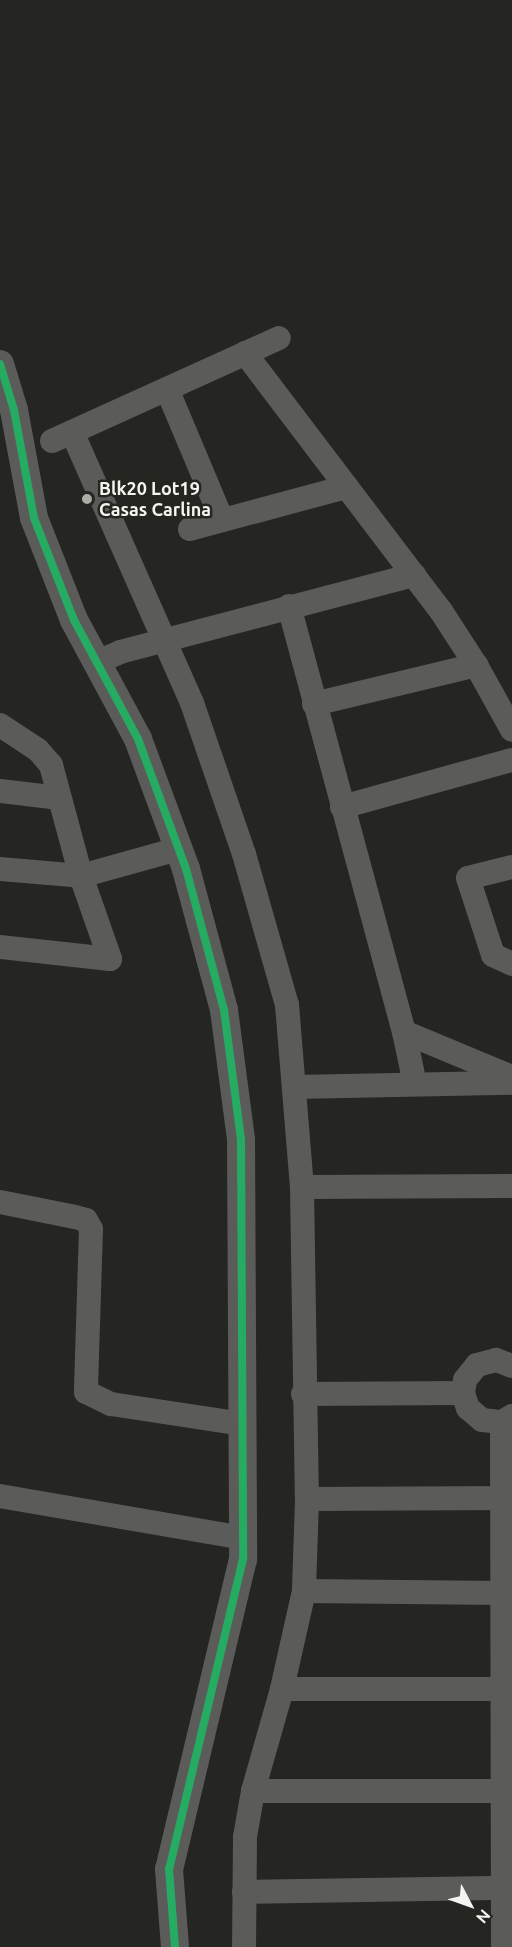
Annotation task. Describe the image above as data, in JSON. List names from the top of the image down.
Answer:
{
  "places": ["Blk20 Lot19 Casas Carlina"],
  "north": "bottom right"
}
